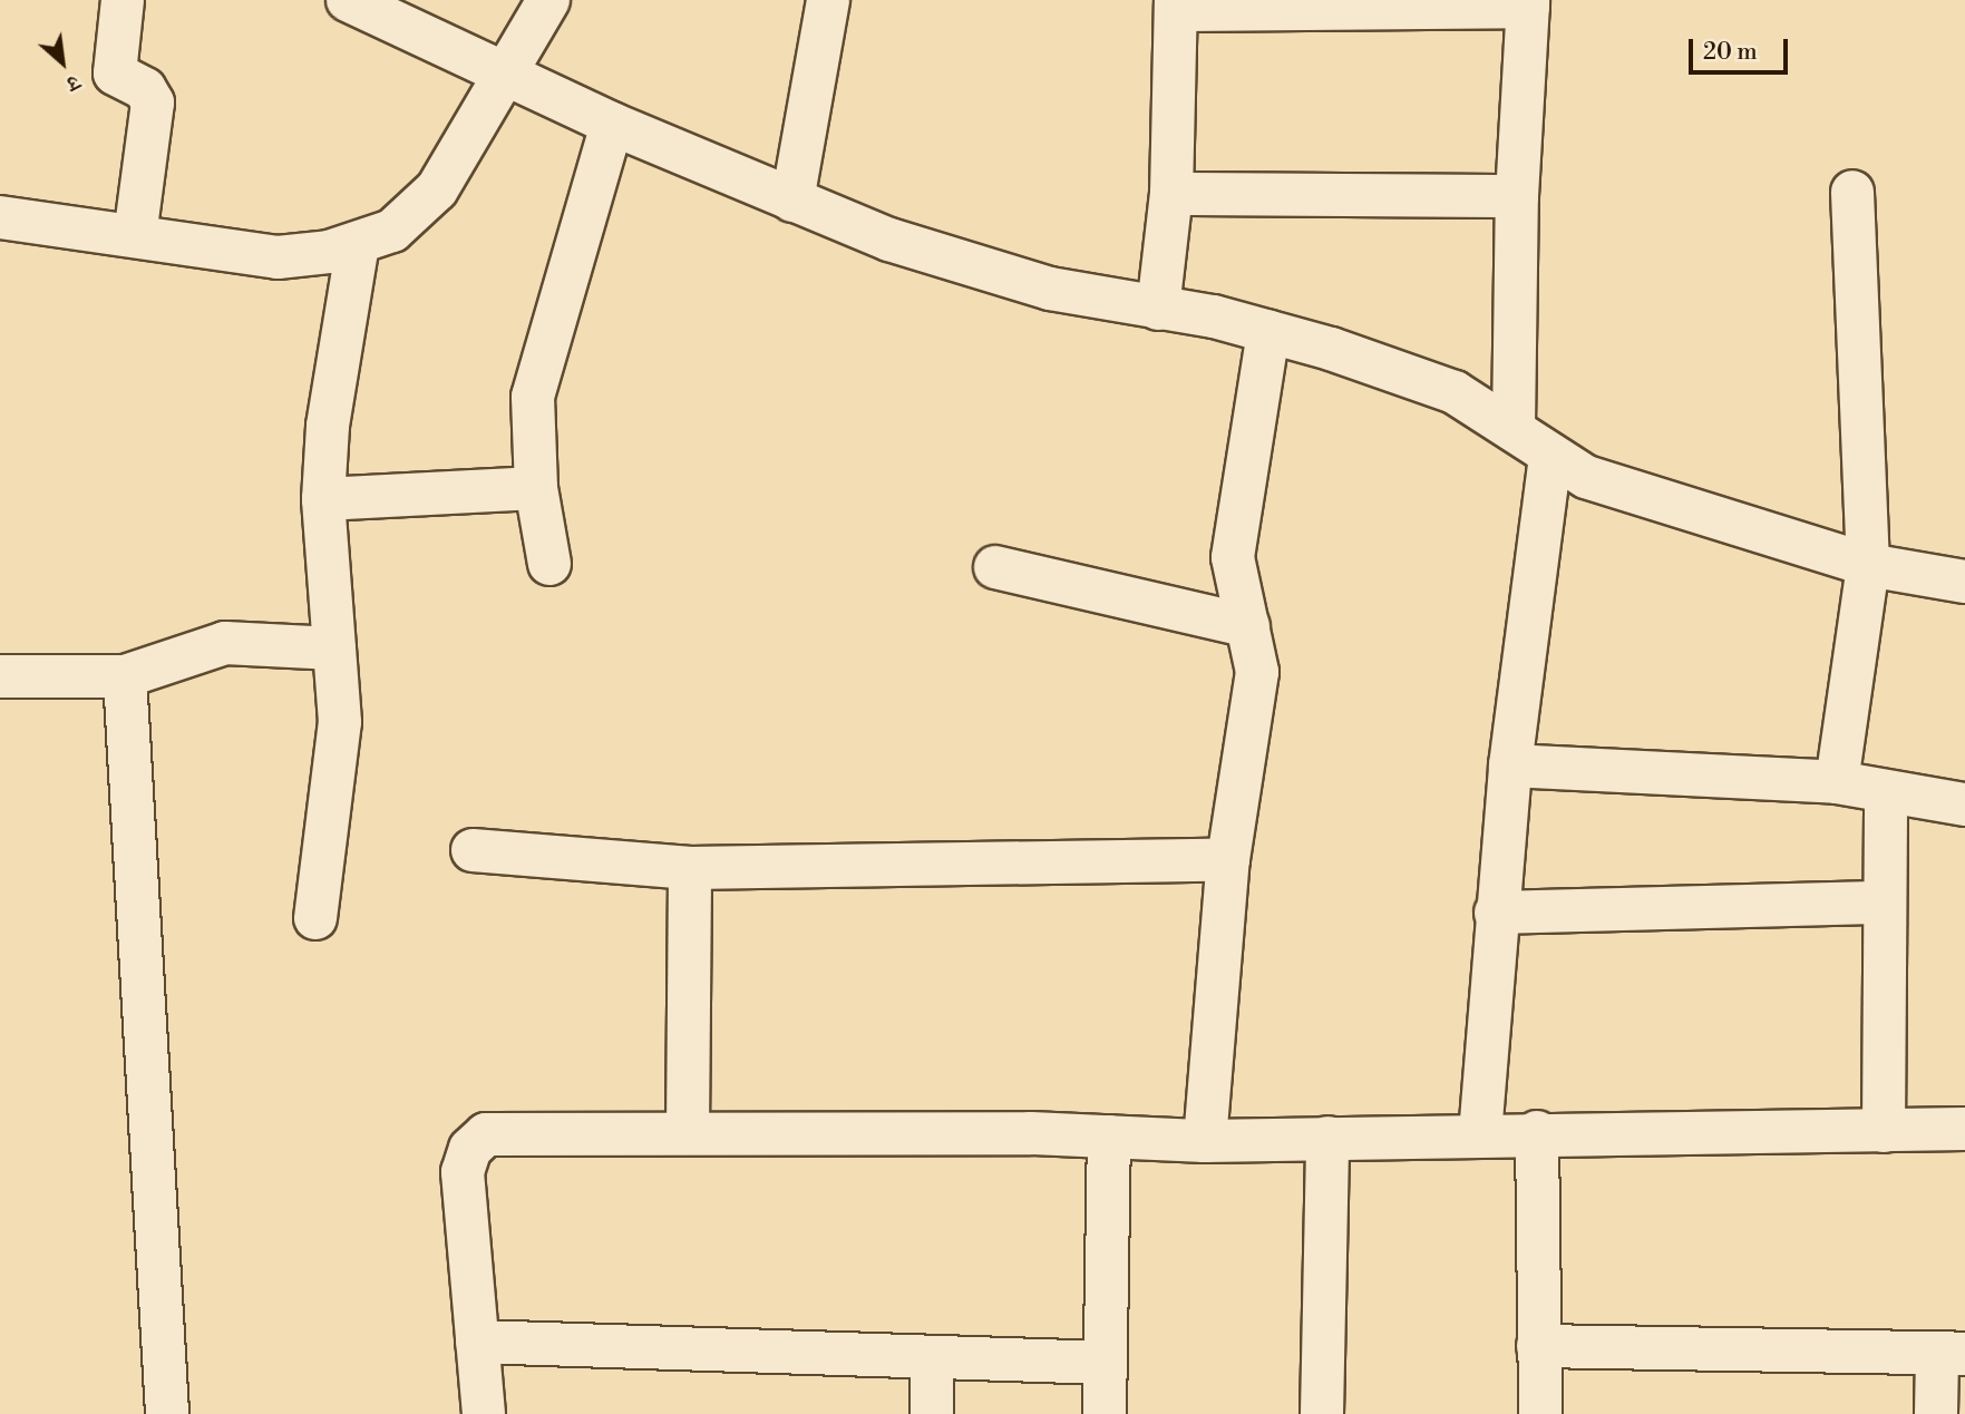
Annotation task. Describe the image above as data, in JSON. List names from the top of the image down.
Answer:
{
  "scale_bar": "20 m",
  "north": "bottom right"
}
